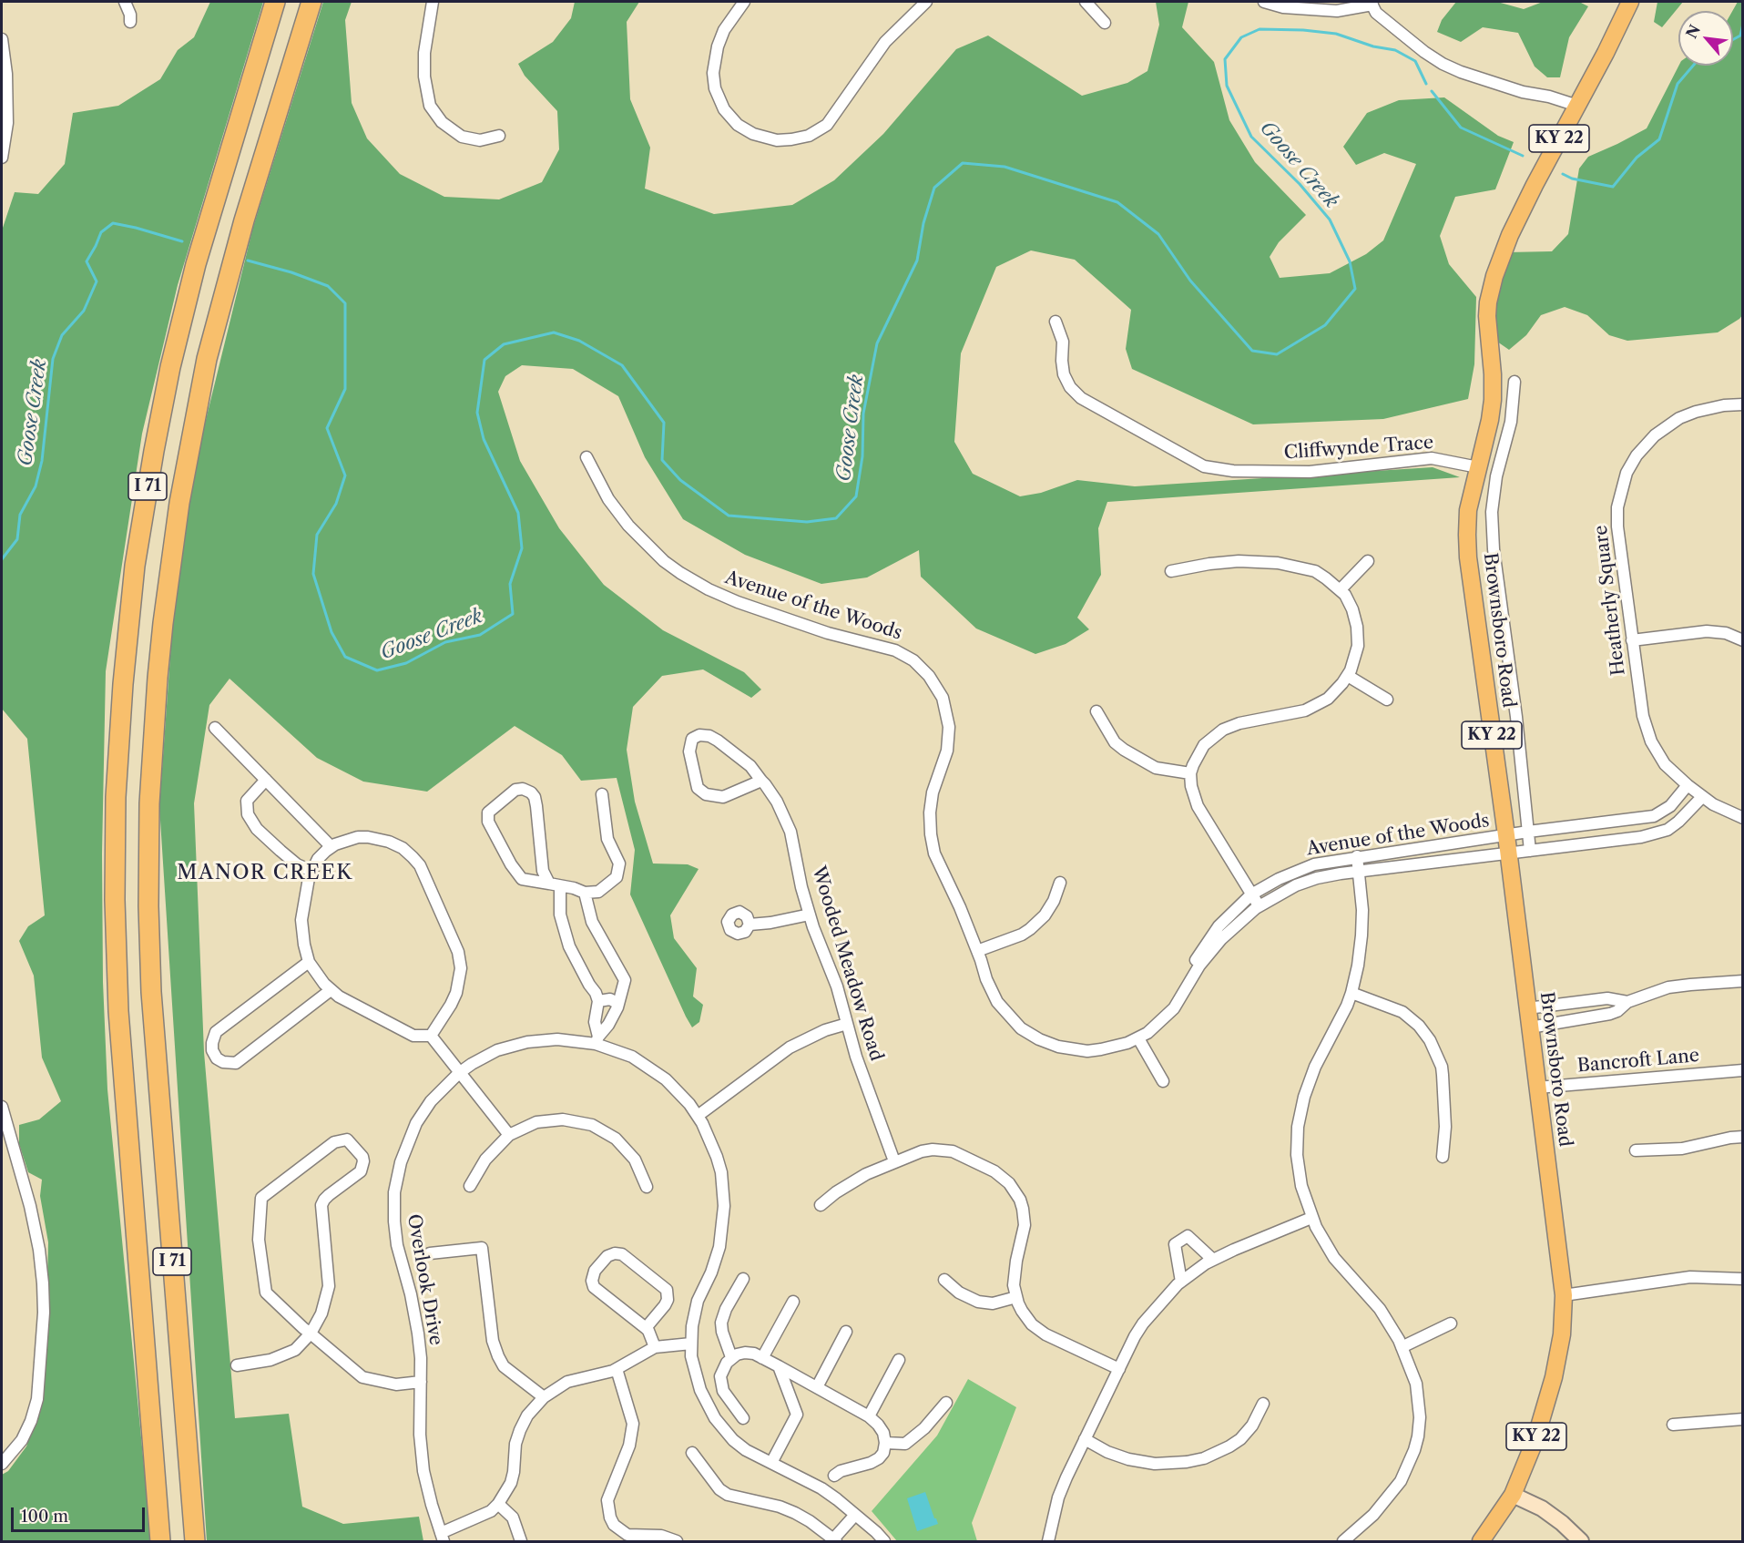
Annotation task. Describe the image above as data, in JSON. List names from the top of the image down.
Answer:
{
  "streets": {
    "highway": ["I 71"],
    "main road": ["KY 22", "Brownsboro Road"],
    "street": [
      "Cliffwynde Trace",
      "Heatherly Square",
      "Avenue of the Woods",
      "Wooded Meadow Road",
      "Bancroft Lane",
      "Overlook Drive"
    ]
  },
  "crossings": [
    ["KY 22", "Brownsboro Road"],
    ["Cliffwynde Trace", "Brownsboro Road"],
    ["Avenue of the Woods", "Brownsboro Road"],
    ["Brownsboro Road", "Bancroft Lane"]
  ],
  "districts": ["MANOR CREEK"],
  "water": ["Goose Creek"],
  "scale_bar": "100 m",
  "north": "top left"
}
